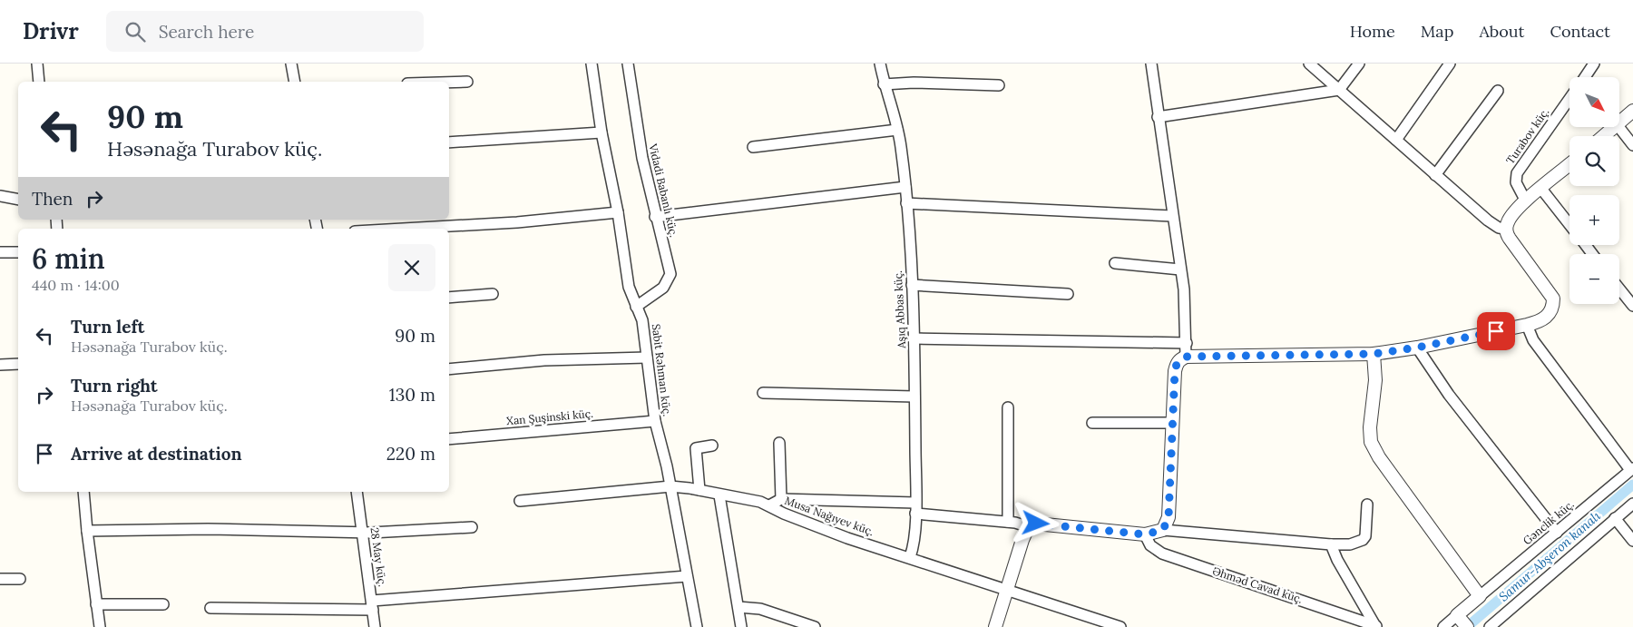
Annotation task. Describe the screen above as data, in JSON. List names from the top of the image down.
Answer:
{
  "streets": {
    "street": [
      "Turabov küç.",
      "Vidadi Babanlı küç.",
      "Aşıq Abbas küç.",
      "Sabit Rəhman küç.",
      "Xan Şuşinski küç.",
      "Musa Nağıyev küç.",
      "Gənclik küç.",
      "28 May küç.",
      "Əhməd Cavad küç."
    ]
  },
  "crossings": [
    ["Vidadi Babanlı küç.", "Sabit Rəhman küç."],
    ["Aşıq Abbas küç.", "Musa Nağıyev küç."],
    ["Sabit Rəhman küç.", "Xan Şuşinski küç."],
    ["Sabit Rəhman küç.", "Musa Nağıyev küç."]
  ],
  "water": ["Samur-Abşeron kanalı"],
  "north": "bottom right",
  "page": {
    "header": "Drivr",
    "search": "Search here",
    "nav": [
      "Home",
      "Map",
      "About",
      "Contact"
    ],
    "map_buttons": ["+", "−"],
    "turn": ["90 m", "Həsənağa Turabov küç."],
    "then": "Then",
    "heading": ["6 min", "440 m · 14:00"],
    "list": [
      {
        "name": "Turn left",
        "note": "Həsənağa Turabov küç.",
        "value": "90 m"
      },
      {
        "name": "Turn right",
        "note": "Həsənağa Turabov küç.",
        "value": "130 m"
      },
      {
        "name": "Arrive at destination",
        "value": "220 m"
      }
    ]
  }
}
